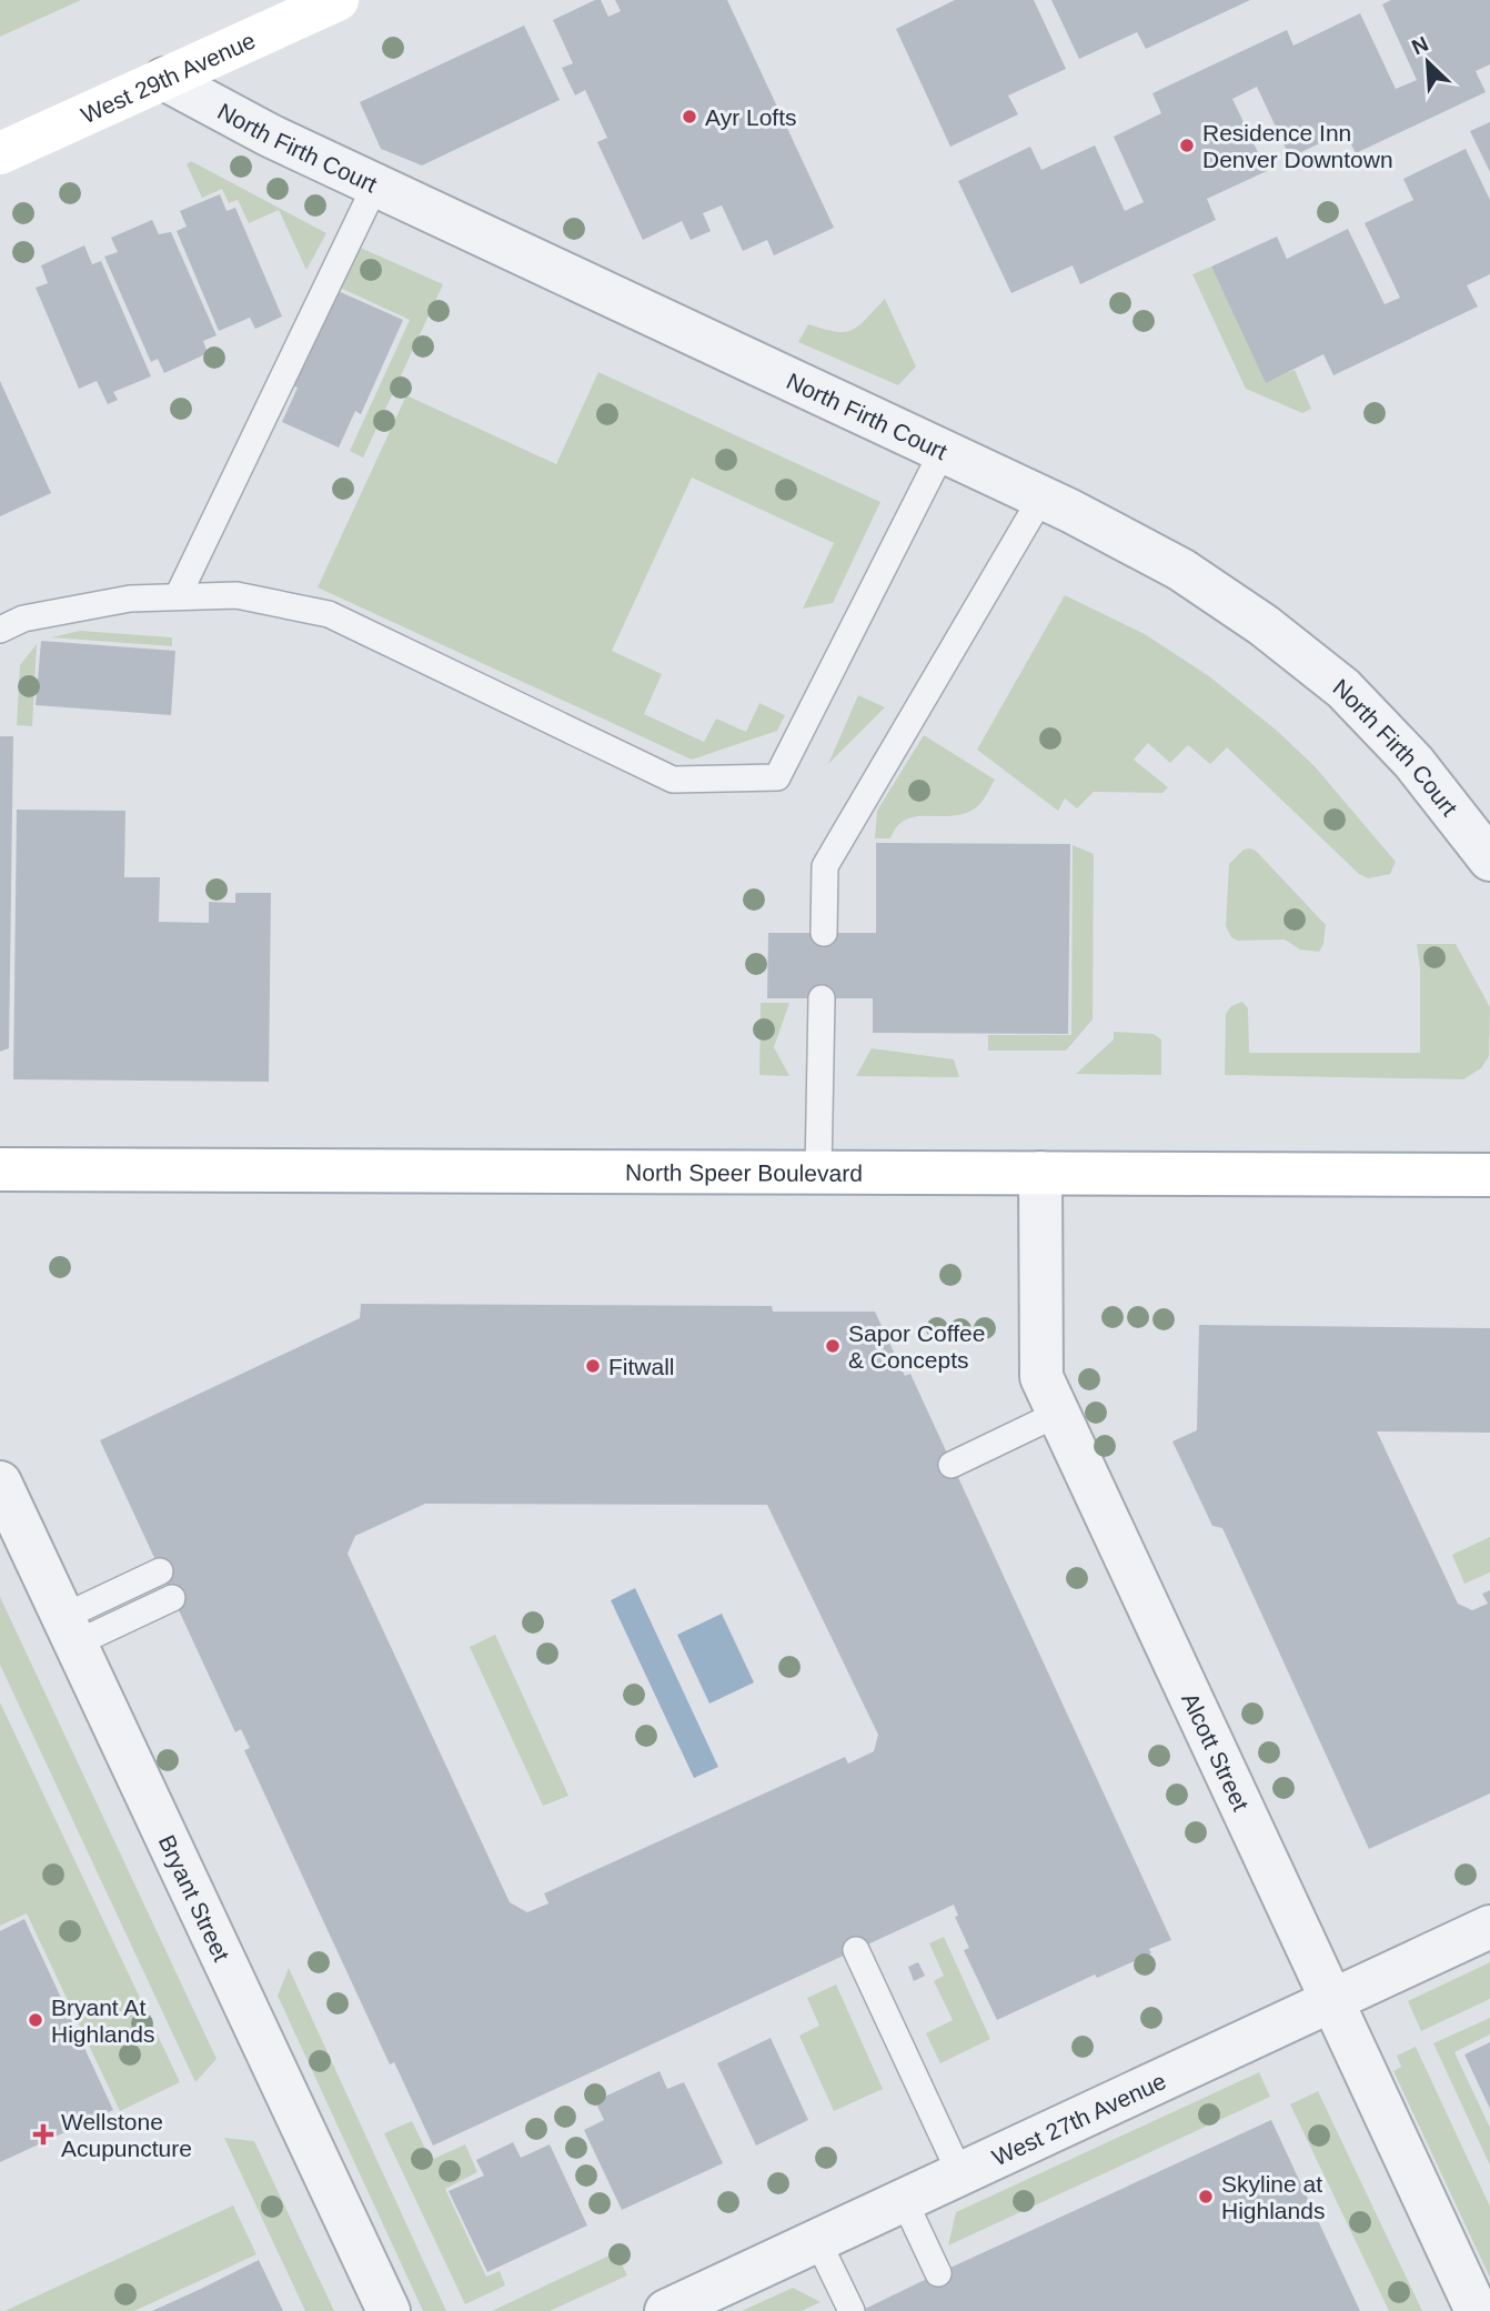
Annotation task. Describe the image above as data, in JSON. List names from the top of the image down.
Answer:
{
  "streets": {
    "main road": ["West 29th Avenue", "North Speer Boulevard"],
    "street": [
      "North Firth Court",
      "Alcott Street",
      "Bryant Street",
      "West 27th Avenue"
    ]
  },
  "crossings": [
    ["West 29th Avenue", "North Firth Court"],
    ["North Speer Boulevard", "Alcott Street"],
    ["Alcott Street", "West 27th Avenue"]
  ],
  "places": {
    "other": [
      "Ayr Lofts",
      "Residence Inn Denver Downtown",
      "Sapor Coffee & Concepts",
      "Fitwall",
      "Bryant At Highlands",
      "Skyline at Highlands"
    ],
    "health": ["Wellstone Acupuncture"]
  },
  "north": "top left"
}
